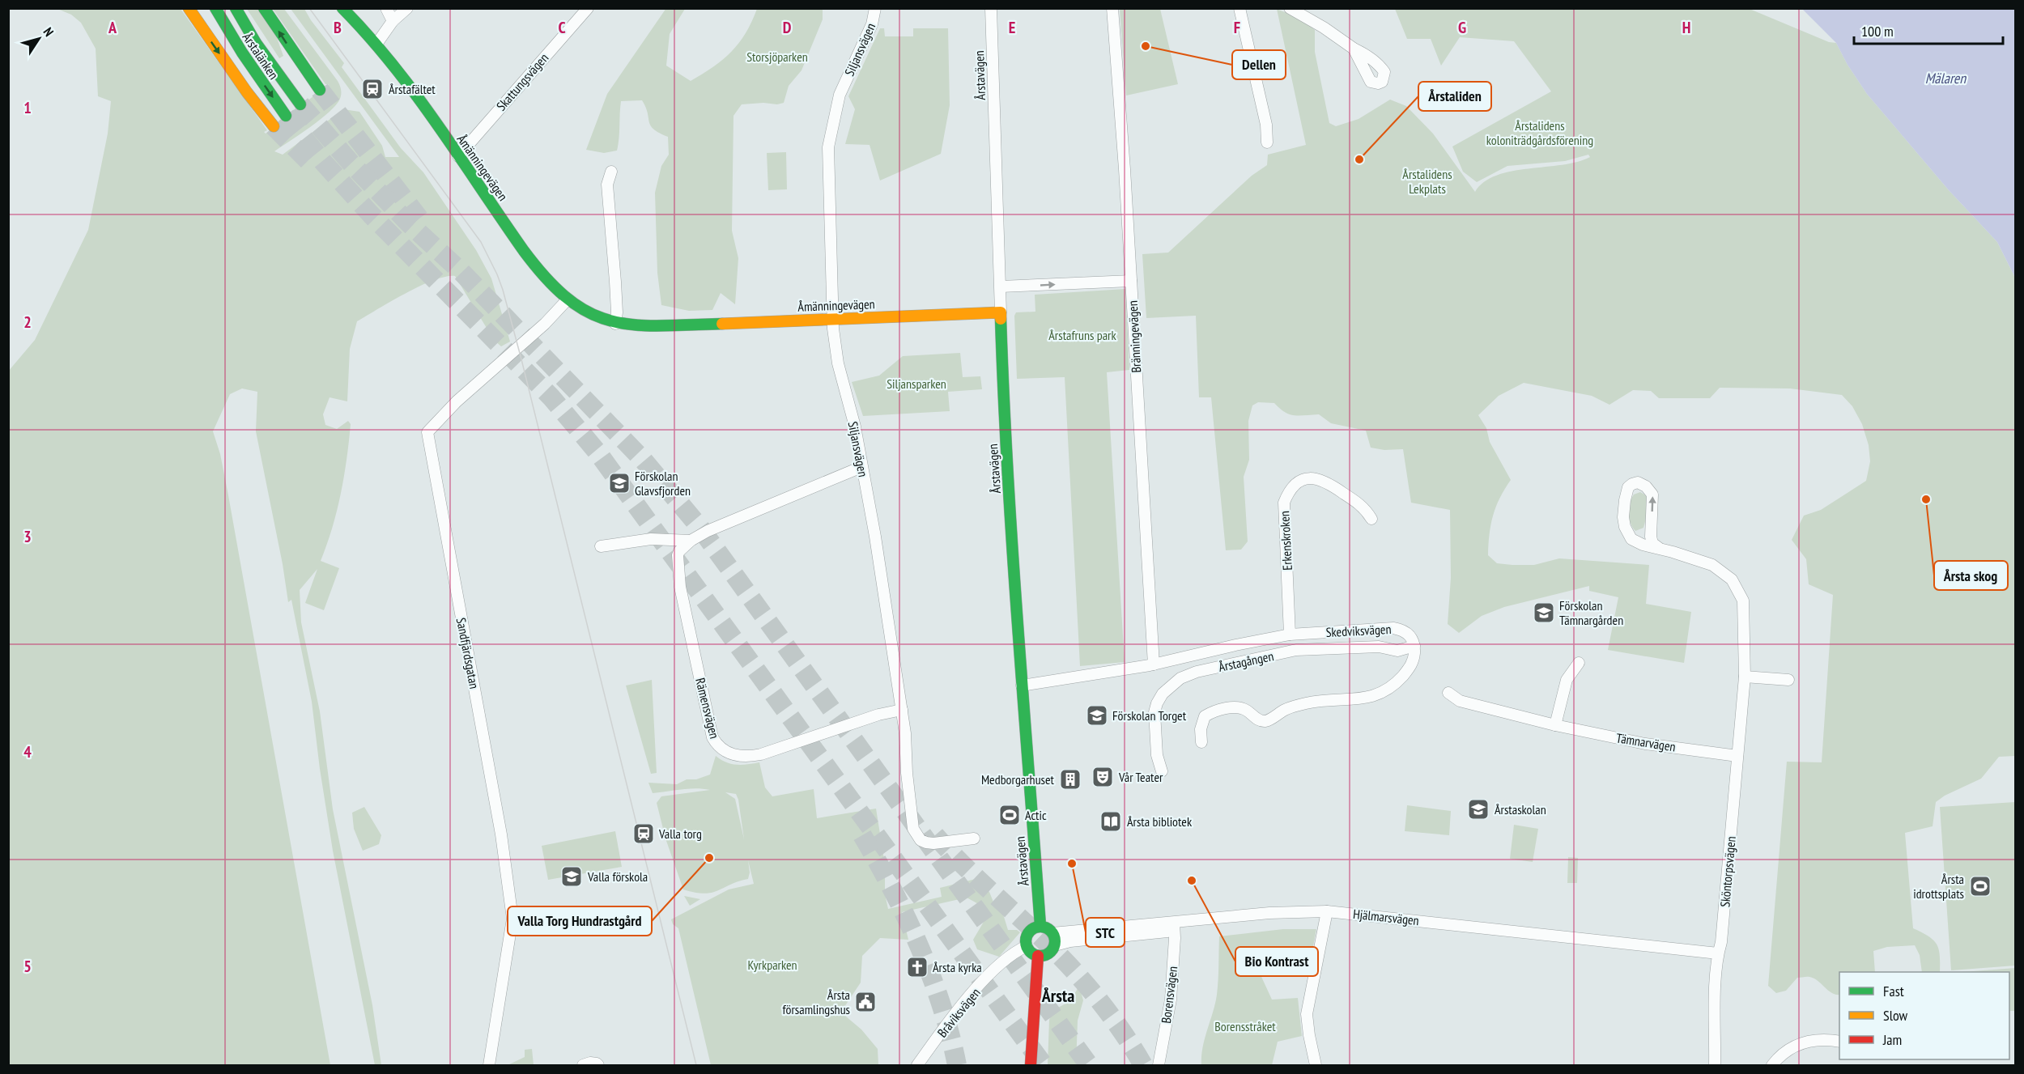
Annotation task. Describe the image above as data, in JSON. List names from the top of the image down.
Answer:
{
  "streets": {
    "main road": ["Årstalänken", "Årstavägen", "Åmänningevägen"],
    "street": [
      "Siljansvägen",
      "Skattungsvägen",
      "Bränningevägen",
      "Erkenskroken",
      "Skedviksvägen",
      "Sandfjärdsgatan",
      "Årstagången",
      "Rämensvägen",
      "Tämnarvägen",
      "Sköntorpsvägen",
      "Hjälmarsvägen",
      "Borensvägen",
      "Bråviksvägen"
    ]
  },
  "crossings": [
    ["Siljansvägen", "Åmänningevägen"],
    ["Siljansvägen", "Rämensvägen"],
    ["Årstavägen", "Åmänningevägen"],
    ["Årstavägen", "Skedviksvägen"],
    ["Årstavägen", "Hjälmarsvägen"],
    ["Årstavägen", "Bråviksvägen"],
    ["Skattungsvägen", "Åmänningevägen"],
    ["Åmänningevägen", "Sandfjärdsgatan"],
    ["Bränningevägen", "Skedviksvägen"],
    ["Erkenskroken", "Skedviksvägen"],
    ["Skedviksvägen", "Årstagången"],
    ["Tämnarvägen", "Sköntorpsvägen"],
    ["Sköntorpsvägen", "Hjälmarsvägen"],
    ["Hjälmarsvägen", "Borensvägen"],
    ["Hjälmarsvägen", "Bråviksvägen"]
  ],
  "districts": ["Årsta"],
  "water": ["Mälaren"],
  "parks": [
    "Storsjöparken",
    "Årstalidens koloniträdgårdsförening",
    "Årstalidens Lekplats",
    "Årstafruns park",
    "Siljansparken",
    "Kyrkparken",
    "Borensstråket"
  ],
  "places": {
    "other": [
      "Dellen",
      "Årstaliden",
      "Årsta skog",
      "Valla Torg Hundrastgård",
      "STC",
      "Bio Kontrast"
    ],
    "station": ["Årstafältet", "Valla torg"],
    "school or university": [
      "Förskolan Glavsfjorden",
      "Förskolan Tämnargården",
      "Förskolan Torget",
      "Årstaskolan",
      "Valla förskola"
    ],
    "theatre": ["Vår Teater"],
    "building": ["Medborgarhuset"],
    "sports": ["Actic", "Årsta idrottsplats"],
    "library": ["Årsta bibliotek"],
    "church": ["Årsta kyrka"],
    "public building": ["Årsta församlingshus"]
  },
  "legend": ["Fast", "Slow", "Jam"],
  "scale_bar": "100 m",
  "north": "top right",
  "grid": {
    "columns": [
      "A",
      "B",
      "C",
      "D",
      "E",
      "F",
      "G",
      "H"
    ],
    "rows": [
      "1",
      "2",
      "3",
      "4",
      "5"
    ]
  }
}
